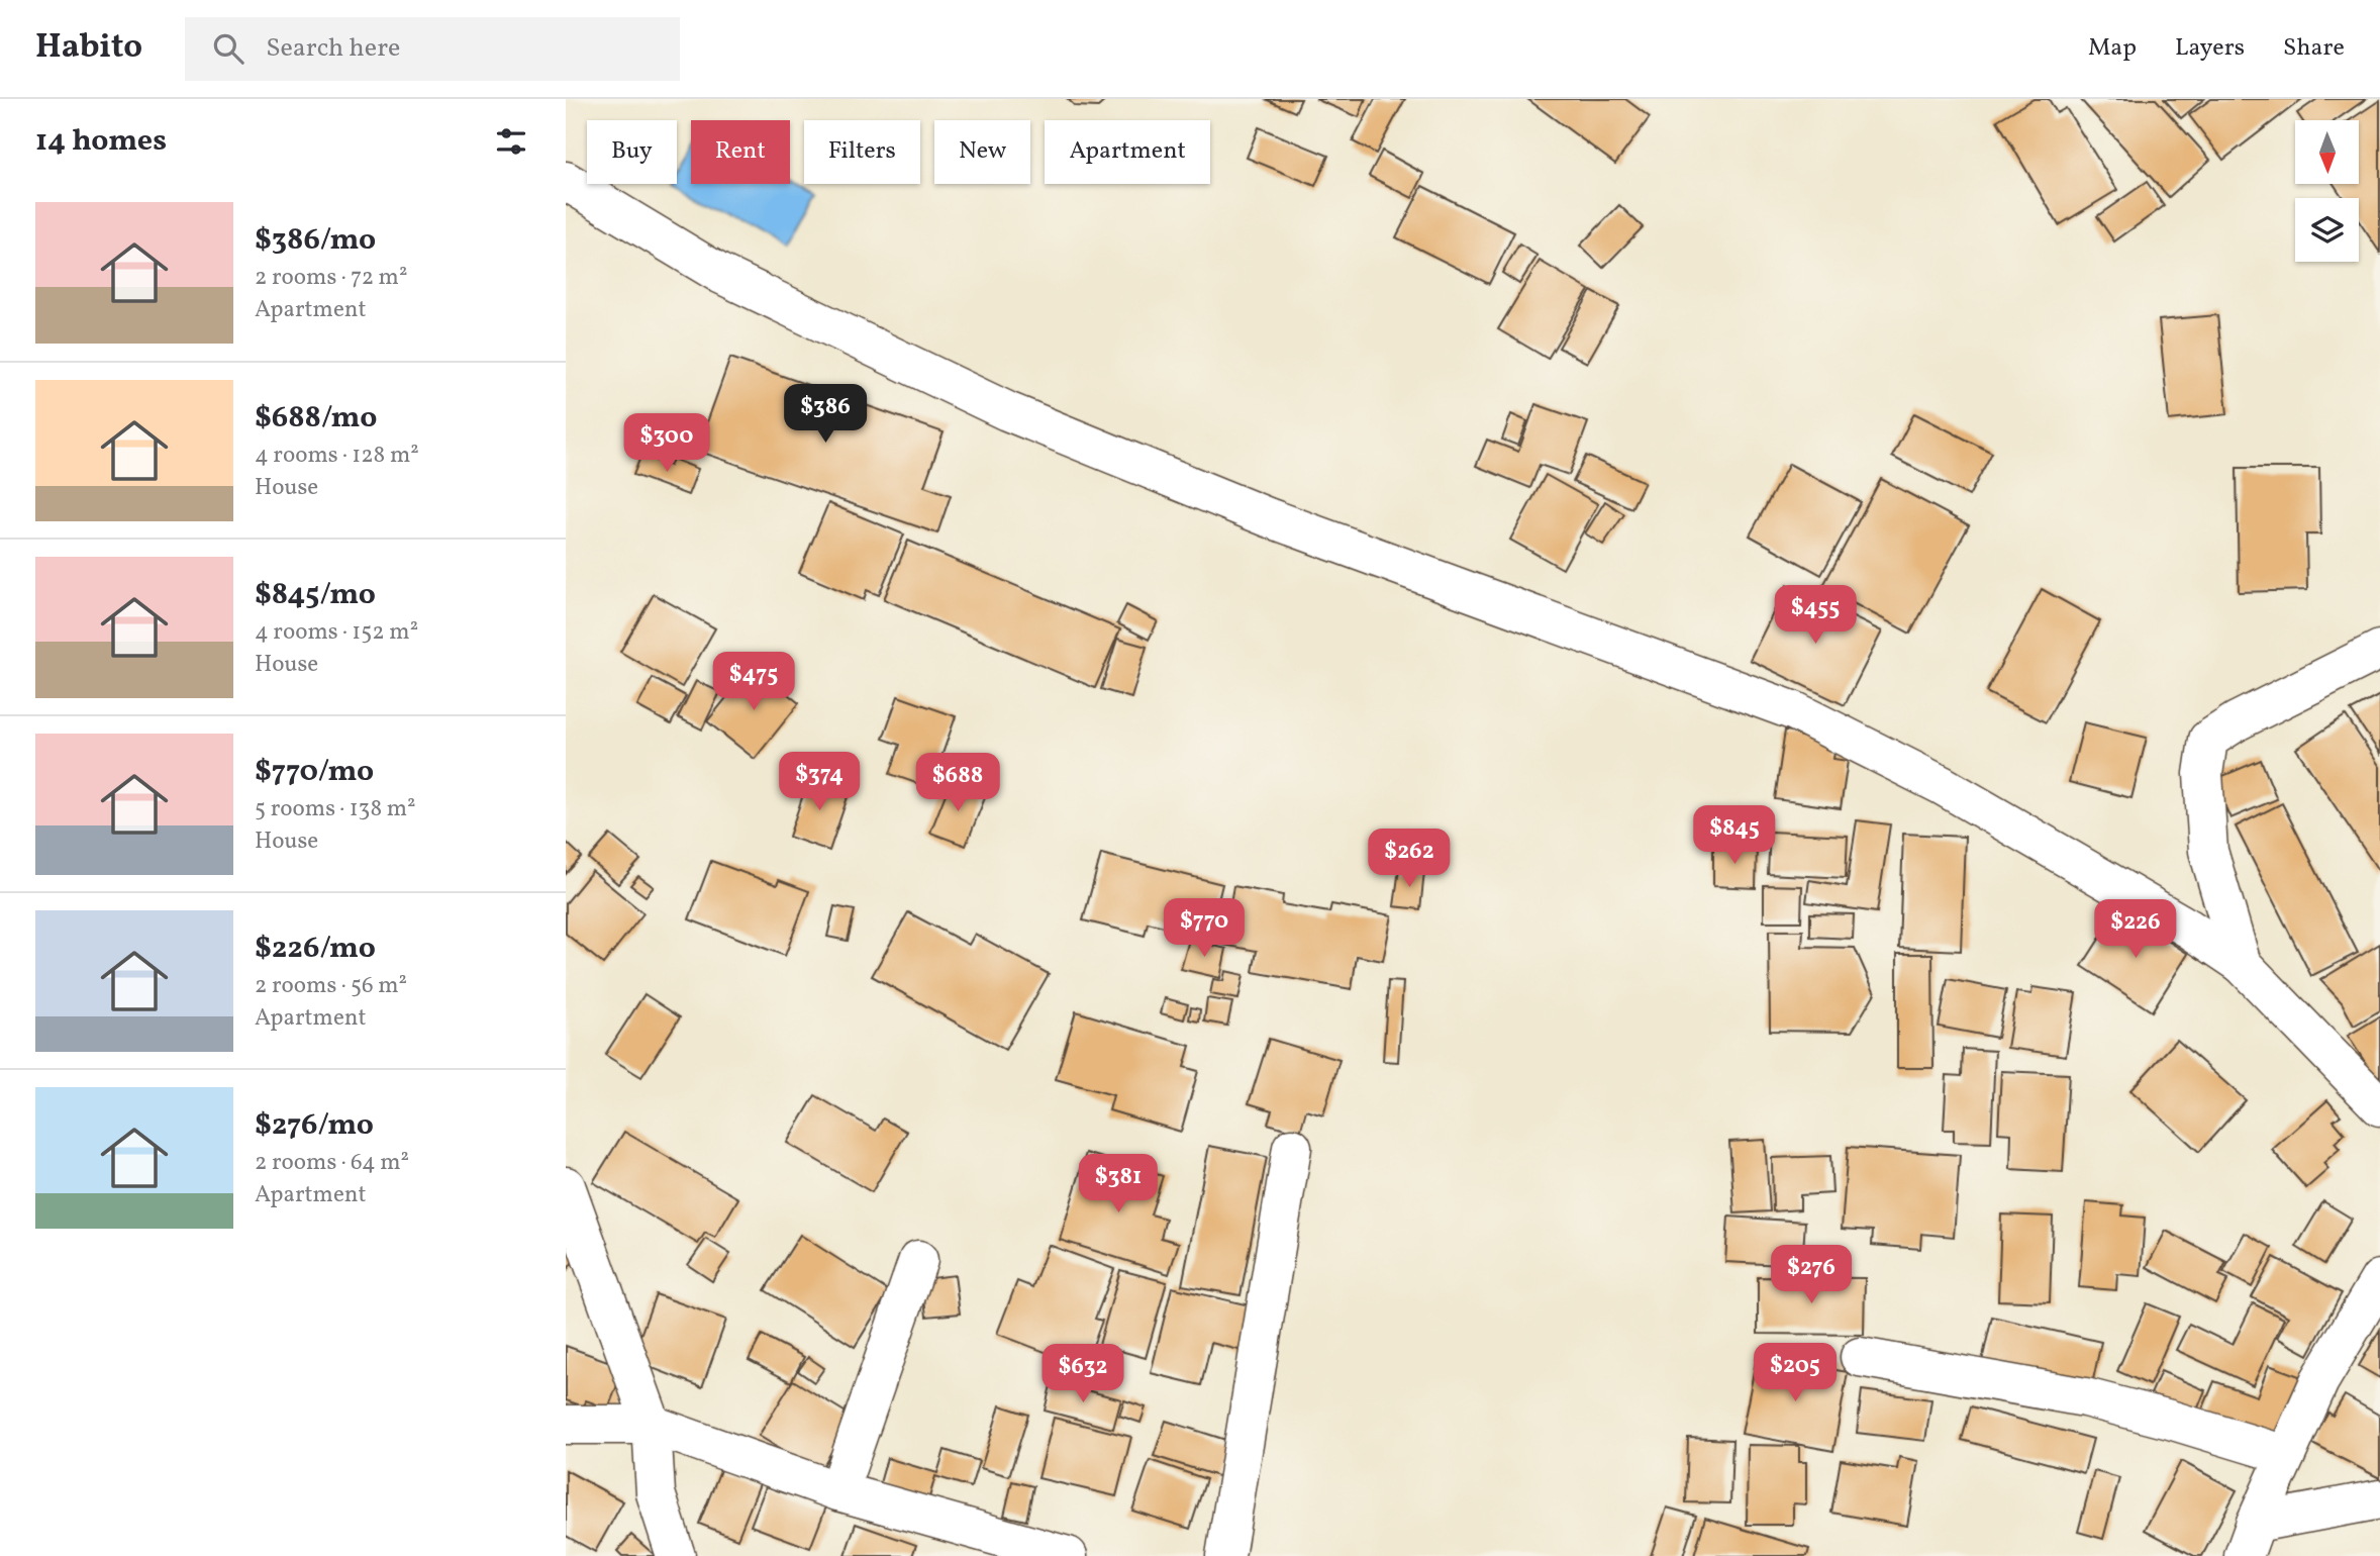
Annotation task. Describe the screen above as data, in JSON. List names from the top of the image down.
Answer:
{
  "north": "bottom",
  "page": {
    "header": "Habito",
    "search": "Search here",
    "nav": ["Map", "Layers", "Share"],
    "heading": "14 homes",
    "chip": [
      "Buy",
      "Rent",
      "Filters",
      "New",
      "Apartment"
    ],
    "list": [
      {
        "name": "$386/mo",
        "note": "2 rooms · 72 m² · Apartment"
      },
      {
        "name": "$688/mo",
        "note": "4 rooms · 128 m² · House"
      },
      {
        "name": "$845/mo",
        "note": "4 rooms · 152 m² · House"
      },
      {
        "name": "$770/mo",
        "note": "5 rooms · 138 m² · House"
      },
      {
        "name": "$226/mo",
        "note": "2 rooms · 56 m² · Apartment"
      },
      {
        "name": "$276/mo",
        "note": "2 rooms · 64 m² · Apartment"
      }
    ],
    "price": [
      "$386",
      "$300",
      "$455",
      "$475",
      "$374",
      "$688",
      "$845",
      "$262",
      "$770",
      "$226",
      "$381",
      "$276",
      "$205",
      "$632"
    ]
  }
}
